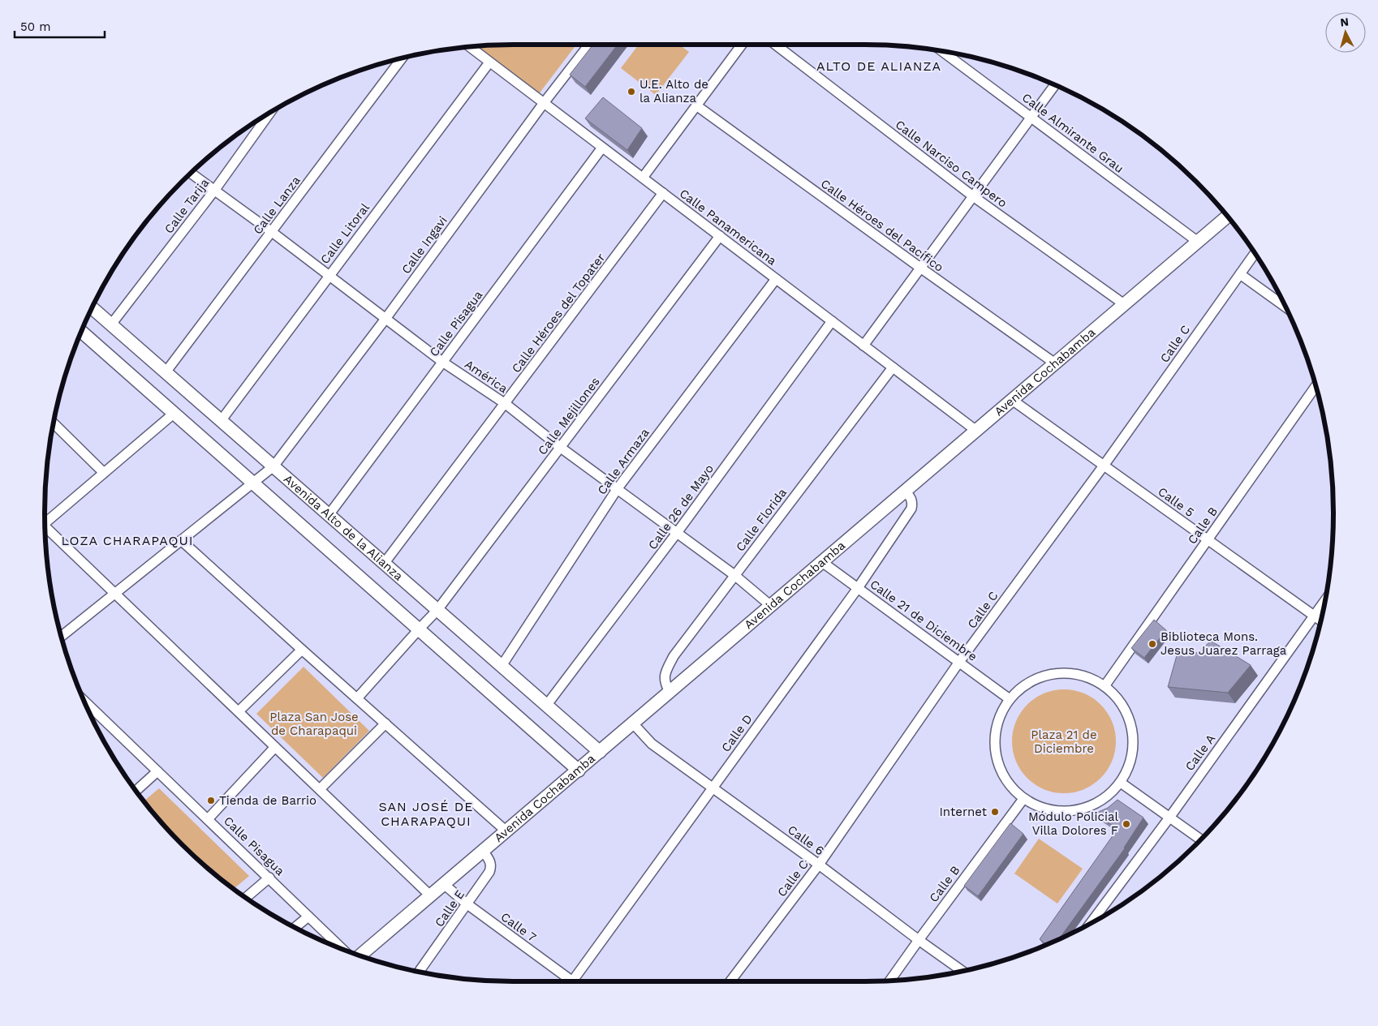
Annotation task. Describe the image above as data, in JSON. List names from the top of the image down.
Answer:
{
  "streets": {
    "street": [
      "Calle Almirante Grau",
      "Calle Narciso Campero",
      "Calle Lanza",
      "Calle Tarija",
      "Calle Héroes del Pacífico",
      "Calle Panamericana",
      "Calle Litoral",
      "Calle Ingavi",
      "Calle Héroes del Topater",
      "Calle Pisagua",
      "Calle C",
      "Avenida Cochabamba",
      "América",
      "Calle Mejillones",
      "Calle Armaza",
      "Calle 5",
      "Calle 26 de Mayo",
      "Calle Florida",
      "Calle B",
      "Avenida Alto de la Alianza",
      "Calle 21 de Diciembre",
      "Calle D",
      "Calle A",
      "Calle 6",
      "Calle E",
      "Calle 7"
    ]
  },
  "crossings": [
    ["Calle Almirante Grau", "Avenida Cochabamba"],
    ["Calle Narciso Campero", "Avenida Cochabamba"],
    ["Calle Lanza", "América"],
    ["Calle Lanza", "Avenida Alto de la Alianza"],
    ["Calle Tarija", "América"],
    ["Calle Tarija", "Avenida Alto de la Alianza"],
    ["Calle Héroes del Pacífico", "Avenida Cochabamba"],
    ["Calle Panamericana", "Calle Litoral"],
    ["Calle Panamericana", "Calle Ingavi"],
    ["Calle Panamericana", "Calle Héroes del Topater"],
    ["Calle Panamericana", "Calle Pisagua"],
    ["Calle Panamericana", "Avenida Cochabamba"],
    ["Calle Panamericana", "Calle Mejillones"],
    ["Calle Panamericana", "Calle Armaza"],
    ["Calle Panamericana", "Calle 26 de Mayo"],
    ["Calle Panamericana", "Calle Florida"],
    ["Calle Litoral", "América"],
    ["Calle Litoral", "Avenida Alto de la Alianza"],
    ["Calle Ingavi", "América"],
    ["Calle Ingavi", "Avenida Alto de la Alianza"],
    ["Calle Héroes del Topater", "América"],
    ["Calle Héroes del Topater", "Avenida Alto de la Alianza"],
    ["Calle Pisagua", "América"],
    ["Calle Pisagua", "Avenida Alto de la Alianza"],
    ["Calle C", "Calle 5"],
    ["Calle C", "Calle 21 de Diciembre"],
    ["Calle C", "Calle 6"],
    ["Avenida Cochabamba", "América"],
    ["Avenida Cochabamba", "Calle 5"],
    ["Avenida Cochabamba", "Calle Florida"],
    ["Avenida Cochabamba", "Avenida Alto de la Alianza"],
    ["Avenida Cochabamba", "Calle 21 de Diciembre"],
    ["Avenida Cochabamba", "Calle D"],
    ["Avenida Cochabamba", "Calle 6"],
    ["Avenida Cochabamba", "Calle E"],
    ["Avenida Cochabamba", "Calle 7"],
    ["América", "Calle Mejillones"],
    ["América", "Calle Armaza"],
    ["América", "Calle 26 de Mayo"],
    ["América", "Calle Florida"],
    ["Calle Mejillones", "Avenida Alto de la Alianza"],
    ["Calle Armaza", "Avenida Alto de la Alianza"],
    ["Calle 5", "Calle B"],
    ["Calle 5", "Calle A"],
    ["Calle 26 de Mayo", "Avenida Alto de la Alianza"],
    ["Calle B", "Calle 21 de Diciembre"],
    ["Calle B", "Calle 6"],
    ["Calle 21 de Diciembre", "Calle D"],
    ["Calle D", "Calle 6"],
    ["Calle E", "Calle 7"]
  ],
  "districts": ["ALTO DE ALIANZA", "LOZA CHARAPAQUI", "SAN JOSÉ DE CHARAPAQUI"],
  "parks": ["Plaza San Jose de Charapaqui", "Plaza 21 de Diciembre"],
  "places": [
    "U.E. Alto de la Alianza",
    "Biblioteca Mons. Jesus Juarez Parraga",
    "Tienda de Barrio",
    "Internet",
    "Módulo Policial Villa Dolores F"
  ],
  "scale_bar": "50 m",
  "north": "top"
}
